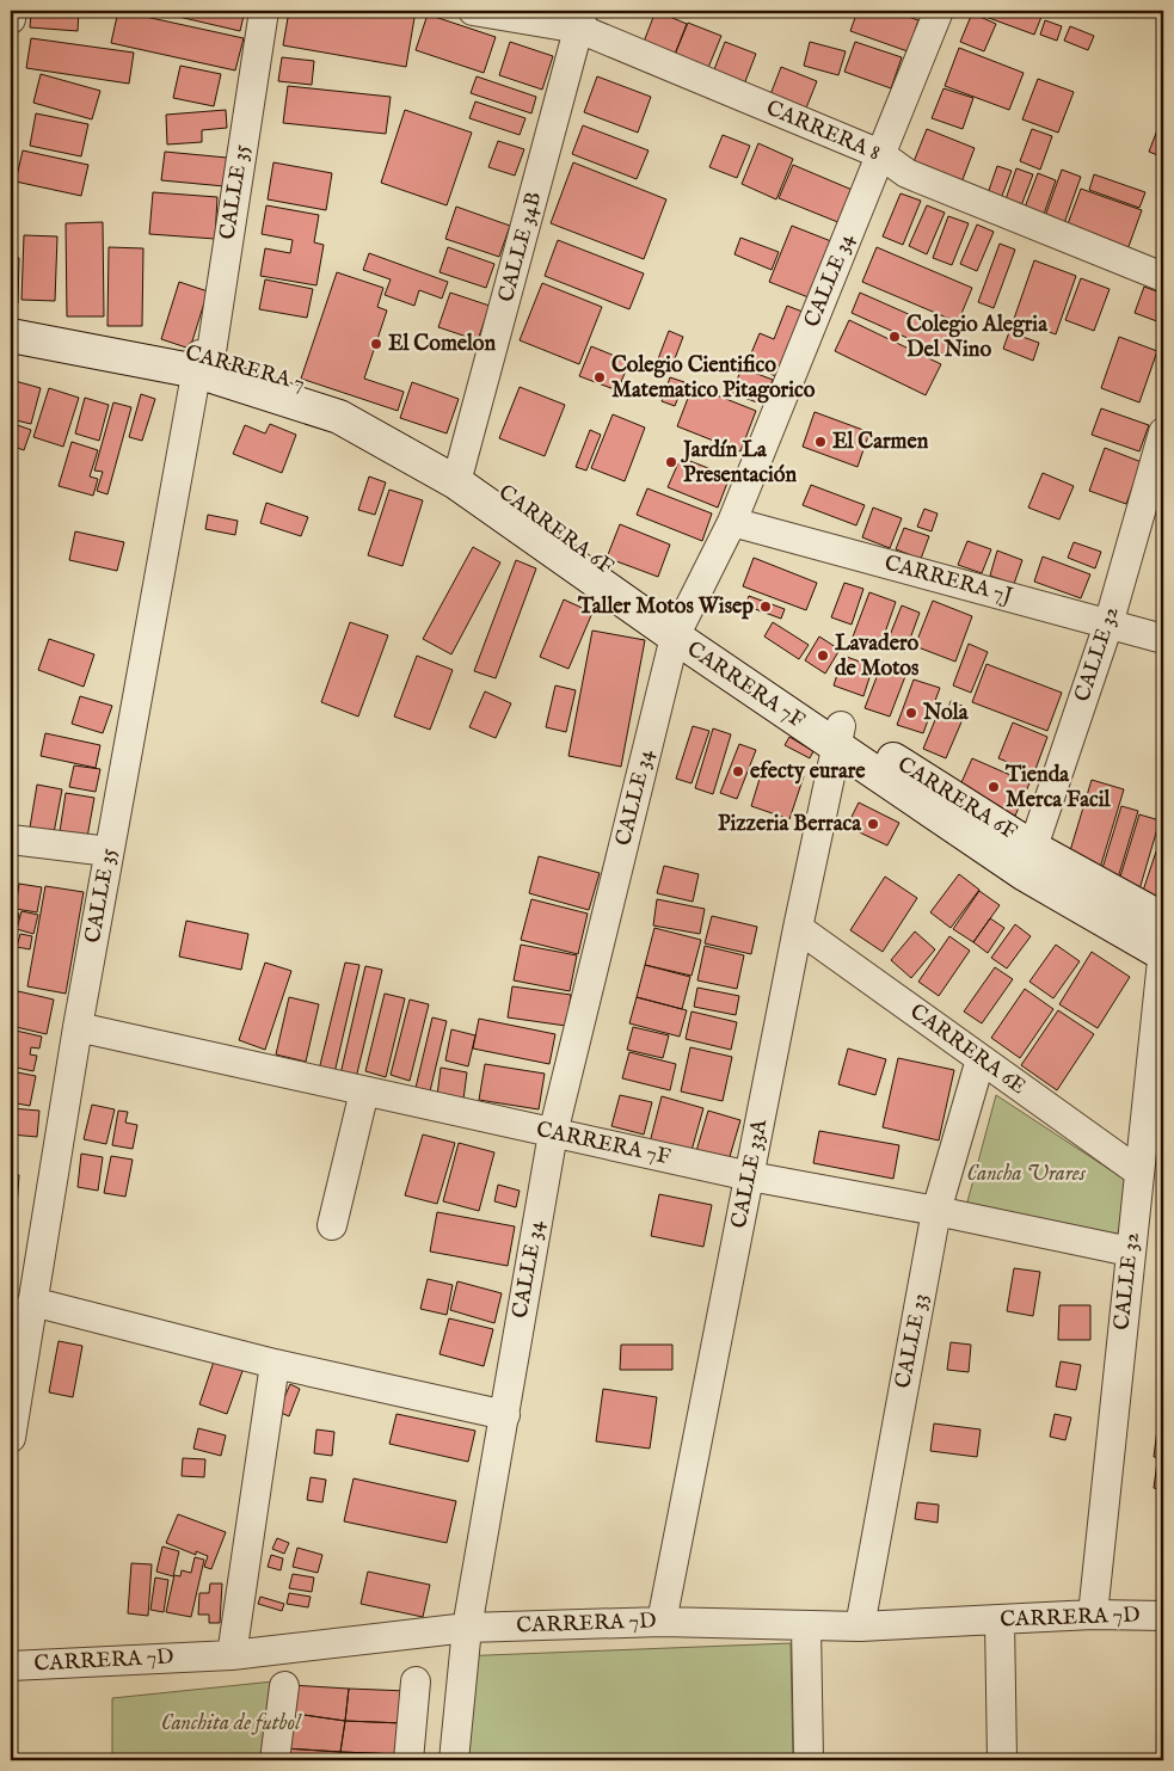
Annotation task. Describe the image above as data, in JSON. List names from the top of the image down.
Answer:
{
  "streets": {
    "street": [
      "CARRERA 8",
      "CALLE 35",
      "CALLE 34B",
      "CALLE 34",
      "CARRERA 7",
      "CARRERA 6F",
      "CARRERA 7J",
      "CALLE 32",
      "CARRERA 7F",
      "CARRERA 6E",
      "CALLE 33A",
      "CALLE 33",
      "CARRERA 7D"
    ]
  },
  "crossings": [
    ["CARRERA 8", "CALLE 34B"],
    ["CARRERA 8", "CALLE 34"],
    ["CALLE 35", "CARRERA 7"],
    ["CALLE 35", "CARRERA 7F"],
    ["CALLE 34B", "CARRERA 7"],
    ["CALLE 34B", "CARRERA 7F"],
    ["CALLE 34", "CARRERA 7J"],
    ["CALLE 34", "CARRERA 7F"],
    ["CALLE 34", "CARRERA 7D"],
    ["CARRERA 7", "CARRERA 7F"],
    ["CARRERA 6F", "CALLE 32"],
    ["CARRERA 6F", "CARRERA 7F"],
    ["CARRERA 7J", "CALLE 32"],
    ["CALLE 32", "CARRERA 7F"],
    ["CALLE 32", "CARRERA 6E"],
    ["CALLE 32", "CARRERA 7D"],
    ["CARRERA 7F", "CALLE 33A"],
    ["CARRERA 7F", "CALLE 33"],
    ["CARRERA 6E", "CALLE 33A"],
    ["CARRERA 6E", "CALLE 33"],
    ["CALLE 33A", "CARRERA 7D"],
    ["CALLE 33", "CARRERA 7D"]
  ],
  "parks": ["Cancha Urares", "Canchita de futbol"],
  "places": [
    "Colegio Alegria Del Nino",
    "El Comelon",
    "Colegio Cientifico Matematico Pitagorico",
    "El Carmen",
    "Jardín La Presentación",
    "Taller Motos Wisep",
    "Lavadero de Motos",
    "Nola",
    "efecty eurare",
    "Tienda Merca Facil",
    "Pizzeria Berraca"
  ]
}
